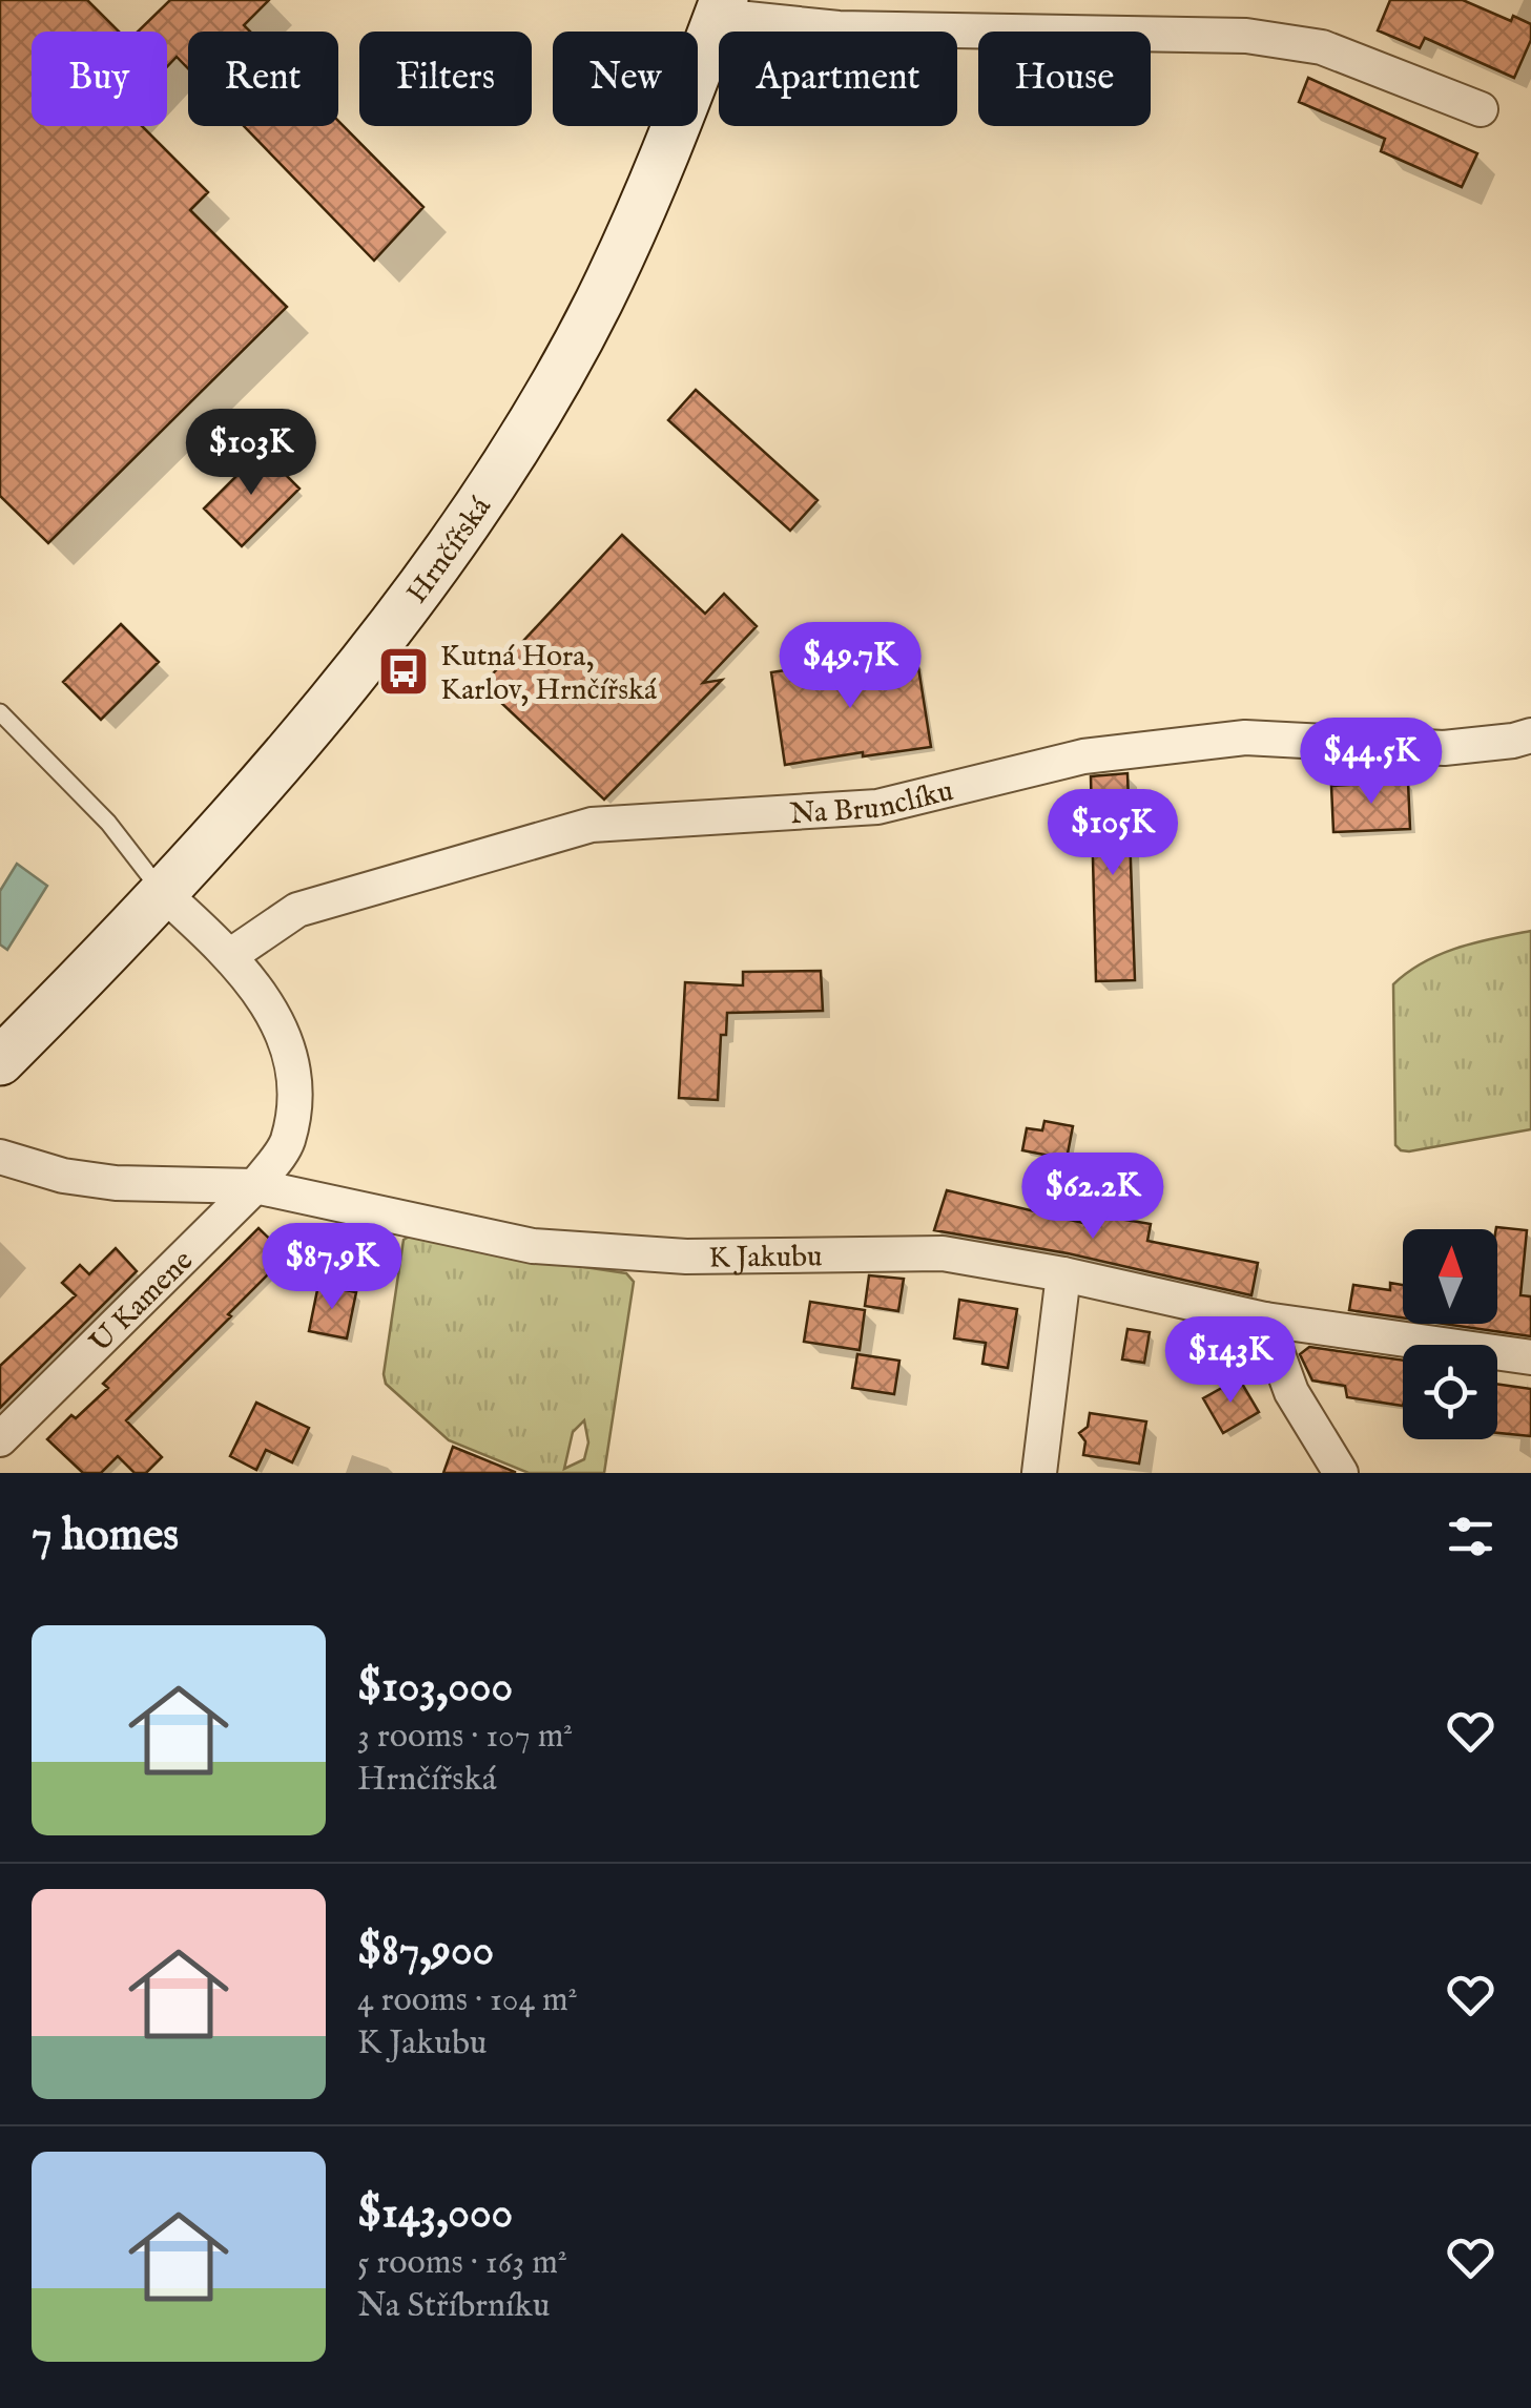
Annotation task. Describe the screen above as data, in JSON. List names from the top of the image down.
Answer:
{
  "streets": {
    "main road": ["Hrnčířská"],
    "street": ["Na Brunclíku", "K Jakubu", "U Kamene"]
  },
  "crossings": [
    ["Hrnčířská", "U Kamene"],
    ["Na Brunclíku", "U Kamene"],
    ["K Jakubu", "U Kamene"]
  ],
  "places": {
    "bus stop": ["Kutná Hora, Karlov, Hrnčířská"]
  },
  "north": "top",
  "page": {
    "chip": [
      "Buy",
      "Rent",
      "Filters",
      "New",
      "Apartment",
      "House"
    ],
    "price": [
      "$103K",
      "$49.7K",
      "$44.5K",
      "$105K",
      "$62.2K",
      "$87.9K",
      "$143K"
    ],
    "heading": "7 homes",
    "list": [
      {
        "name": "$103,000",
        "note": "3 rooms · 107 m² · Hrnčířská"
      },
      {
        "name": "$87,900",
        "note": "4 rooms · 104 m² · K Jakubu"
      },
      {
        "name": "$143,000",
        "note": "5 rooms · 163 m² · Na Stříbrníku"
      }
    ]
  }
}
